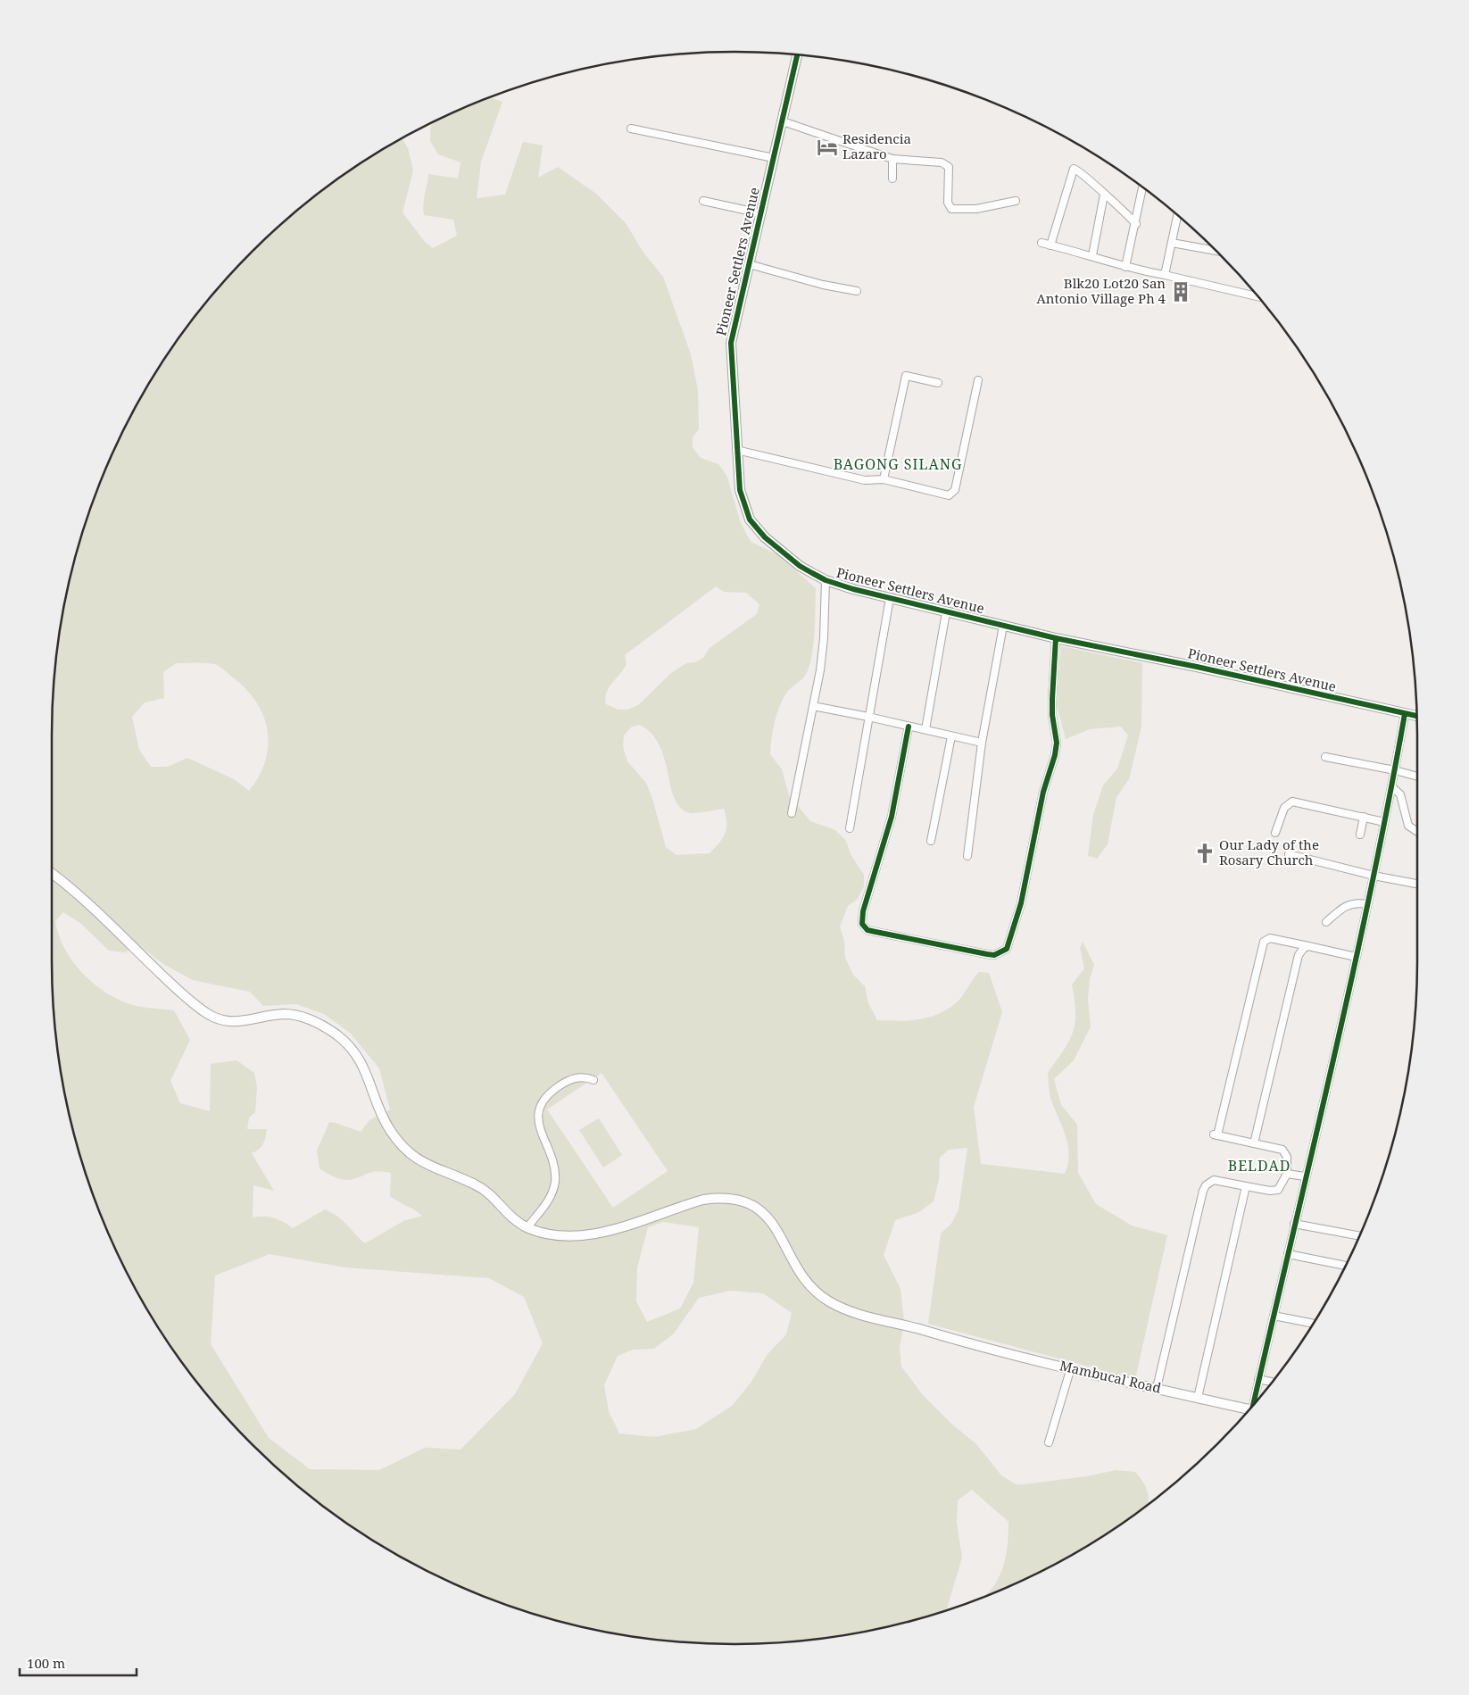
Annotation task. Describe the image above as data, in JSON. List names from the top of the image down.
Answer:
{
  "streets": {
    "main road": ["Pioneer Settlers Avenue", "Mambucal Road"]
  },
  "districts": ["BAGONG SILANG", "BELDAD"],
  "places": {
    "hotel": ["Residencia Lazaro"],
    "building": ["Blk20 Lot20 San Antonio Village Ph 4"],
    "church": ["Our Lady of the Rosary Church"]
  },
  "scale_bar": "100 m"
}
